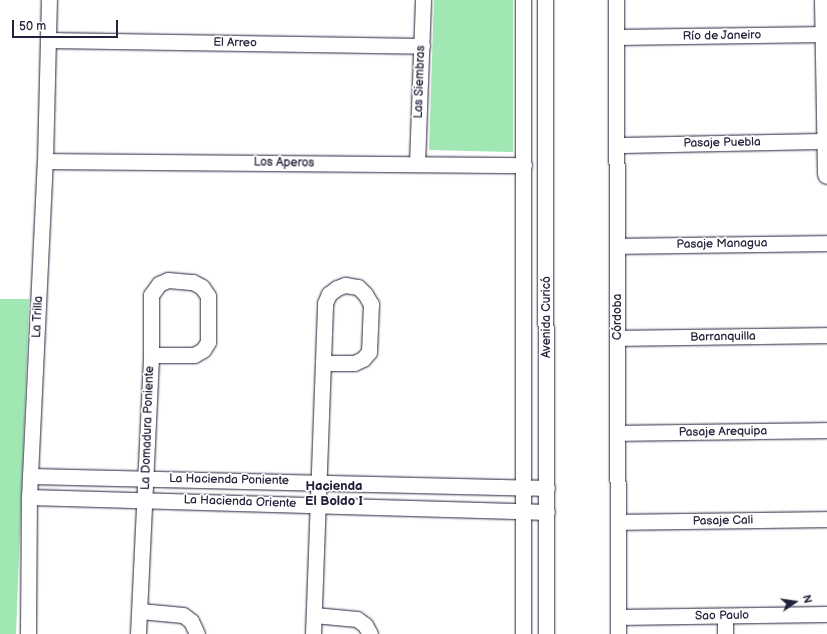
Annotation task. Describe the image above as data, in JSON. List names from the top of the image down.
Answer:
{
  "streets": {
    "street": [
      "Río de Janeiro",
      "El Arreo",
      "Las Siembras",
      "Pasaje Puebla",
      "Los Aperos",
      "Pasaje Managua",
      "La Trilla",
      "Avenida Curicó",
      "Córdoba",
      "Barranquilla",
      "La Domadura Poniente",
      "Pasaje Arequipa",
      "La Hacienda Poniente",
      "La Hacienda Oriente",
      "Pasaje Cali",
      "Sao Paulo"
    ]
  },
  "crossings": [
    ["Río de Janeiro", "Córdoba"],
    ["El Arreo", "Las Siembras"],
    ["El Arreo", "La Trilla"],
    ["Las Siembras", "Los Aperos"],
    ["Pasaje Puebla", "Córdoba"],
    ["Los Aperos", "La Trilla"],
    ["Los Aperos", "Avenida Curicó"],
    ["Pasaje Managua", "Córdoba"],
    ["La Trilla", "La Hacienda Poniente"],
    ["La Trilla", "La Hacienda Oriente"],
    ["Avenida Curicó", "La Hacienda Poniente"],
    ["Avenida Curicó", "La Hacienda Oriente"],
    ["Córdoba", "Barranquilla"],
    ["Córdoba", "Pasaje Arequipa"],
    ["Córdoba", "Pasaje Cali"],
    ["Córdoba", "Sao Paulo"],
    ["La Domadura Poniente", "La Hacienda Poniente"],
    ["La Domadura Poniente", "La Hacienda Oriente"],
    ["La Hacienda Poniente", "La Hacienda Oriente"]
  ],
  "districts": ["Hacienda El Boldo I"],
  "scale_bar": "50 m",
  "north": "right"
}
